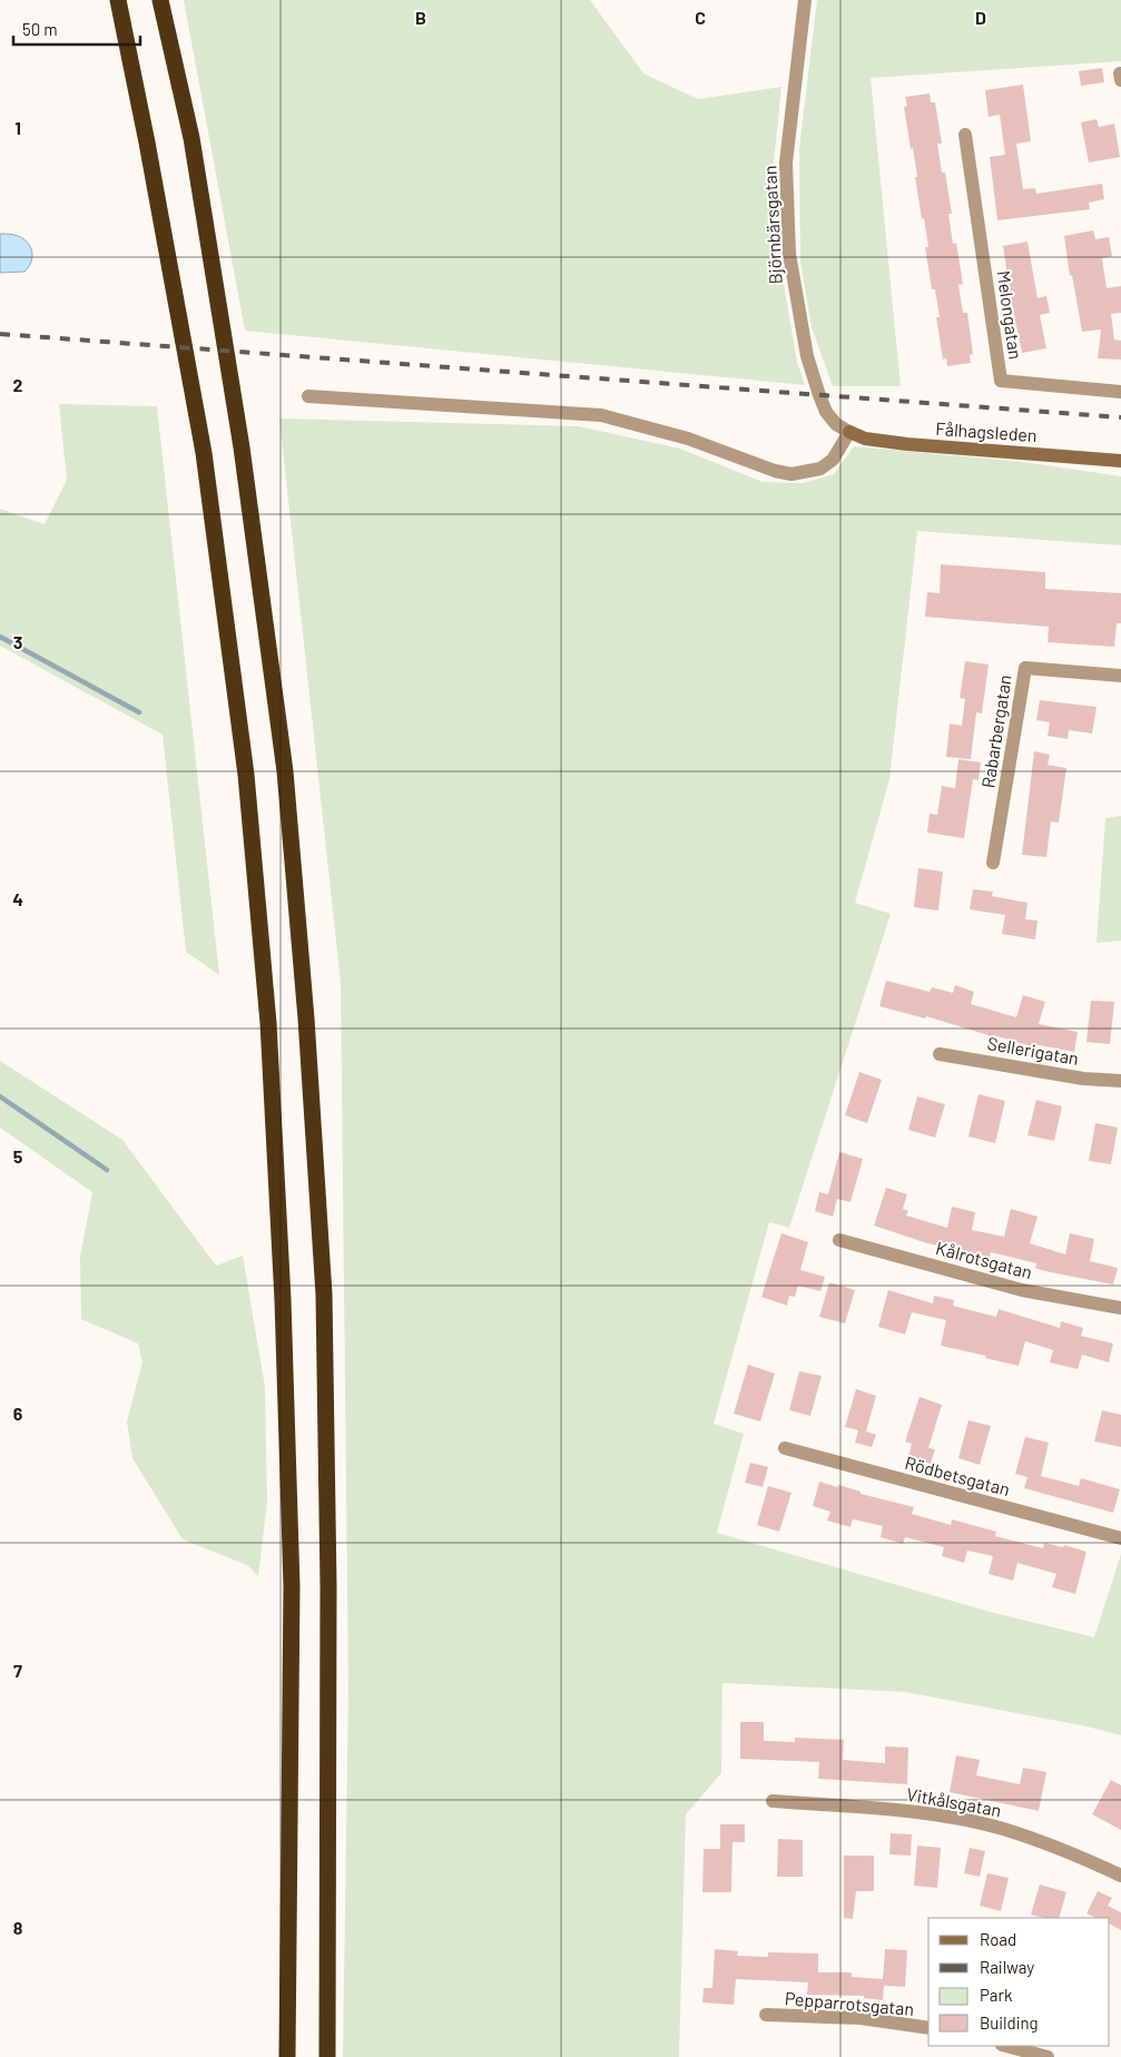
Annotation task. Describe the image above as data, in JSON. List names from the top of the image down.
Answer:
{
  "streets": {
    "street": [
      "Björnbärsgatan",
      "Melongatan",
      "Fålhagsleden",
      "Rabarbergatan",
      "Sellerigatan",
      "Kålrotsgatan",
      "Rödbetsgatan",
      "Vitkålsgatan",
      "Pepparrotsgatan"
    ]
  },
  "crossings": [
    ["Björnbärsgatan", "Fålhagsleden"]
  ],
  "legend": [
    "Road",
    "Railway",
    "Park",
    "Building"
  ],
  "scale_bar": "50 m",
  "grid": {
    "columns": ["B", "C", "D"],
    "rows": [
      "1",
      "2",
      "3",
      "4",
      "5",
      "6",
      "7",
      "8"
    ]
  }
}
